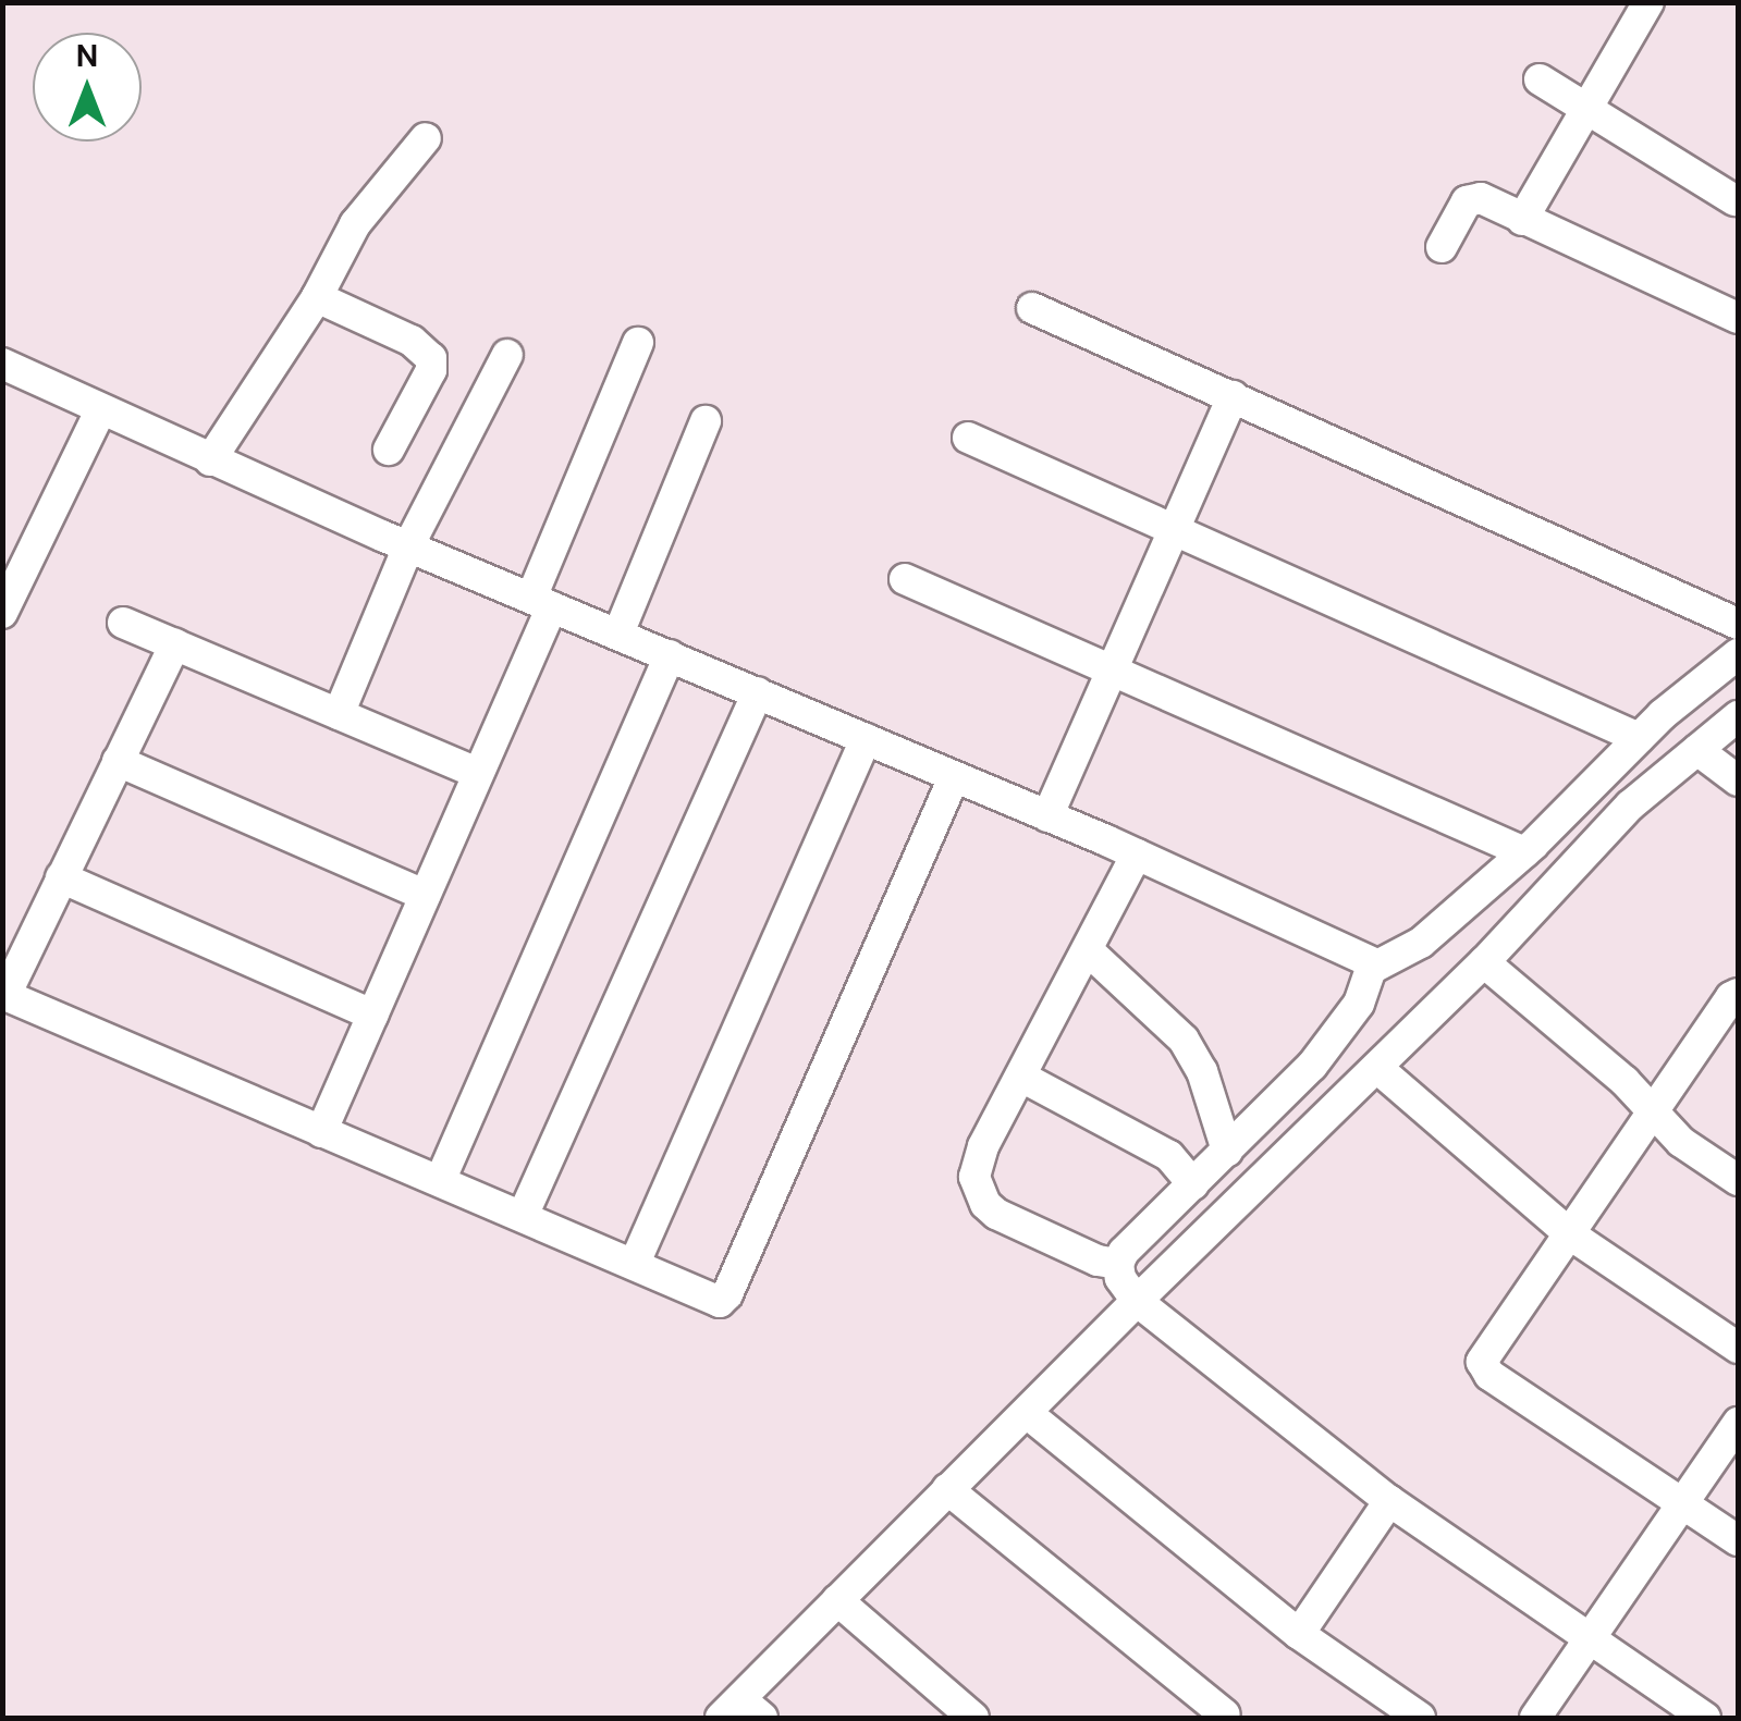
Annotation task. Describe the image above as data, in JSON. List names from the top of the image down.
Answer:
{
  "north": "top"
}
